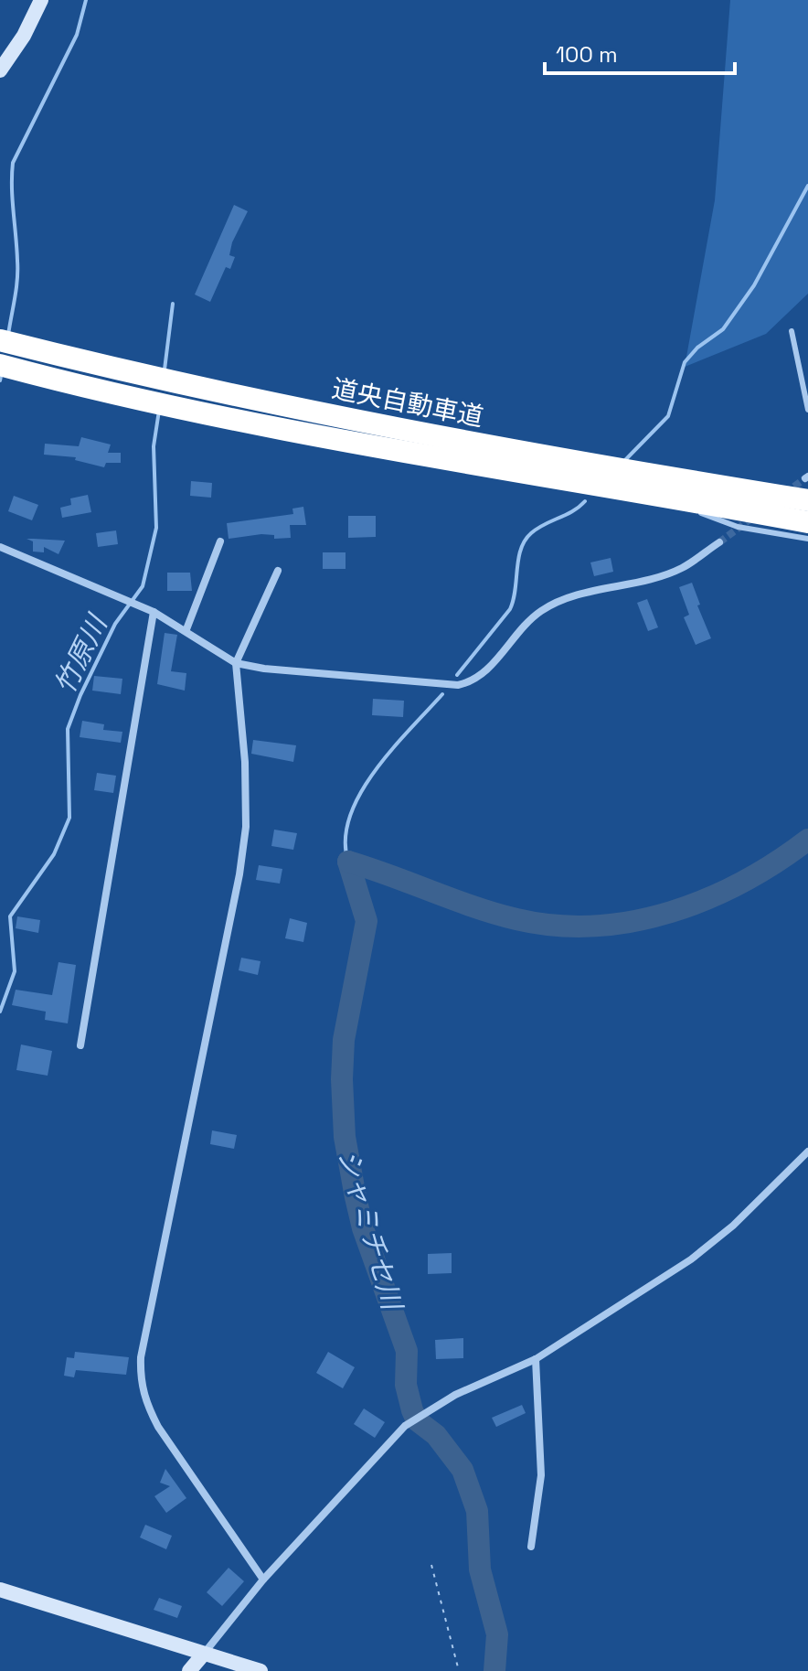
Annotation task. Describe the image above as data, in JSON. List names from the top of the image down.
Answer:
{
  "streets": {
    "highway": ["道央自動車道"]
  },
  "water": ["竹原川", "シャミチセ川"],
  "scale_bar": "100 m"
}
